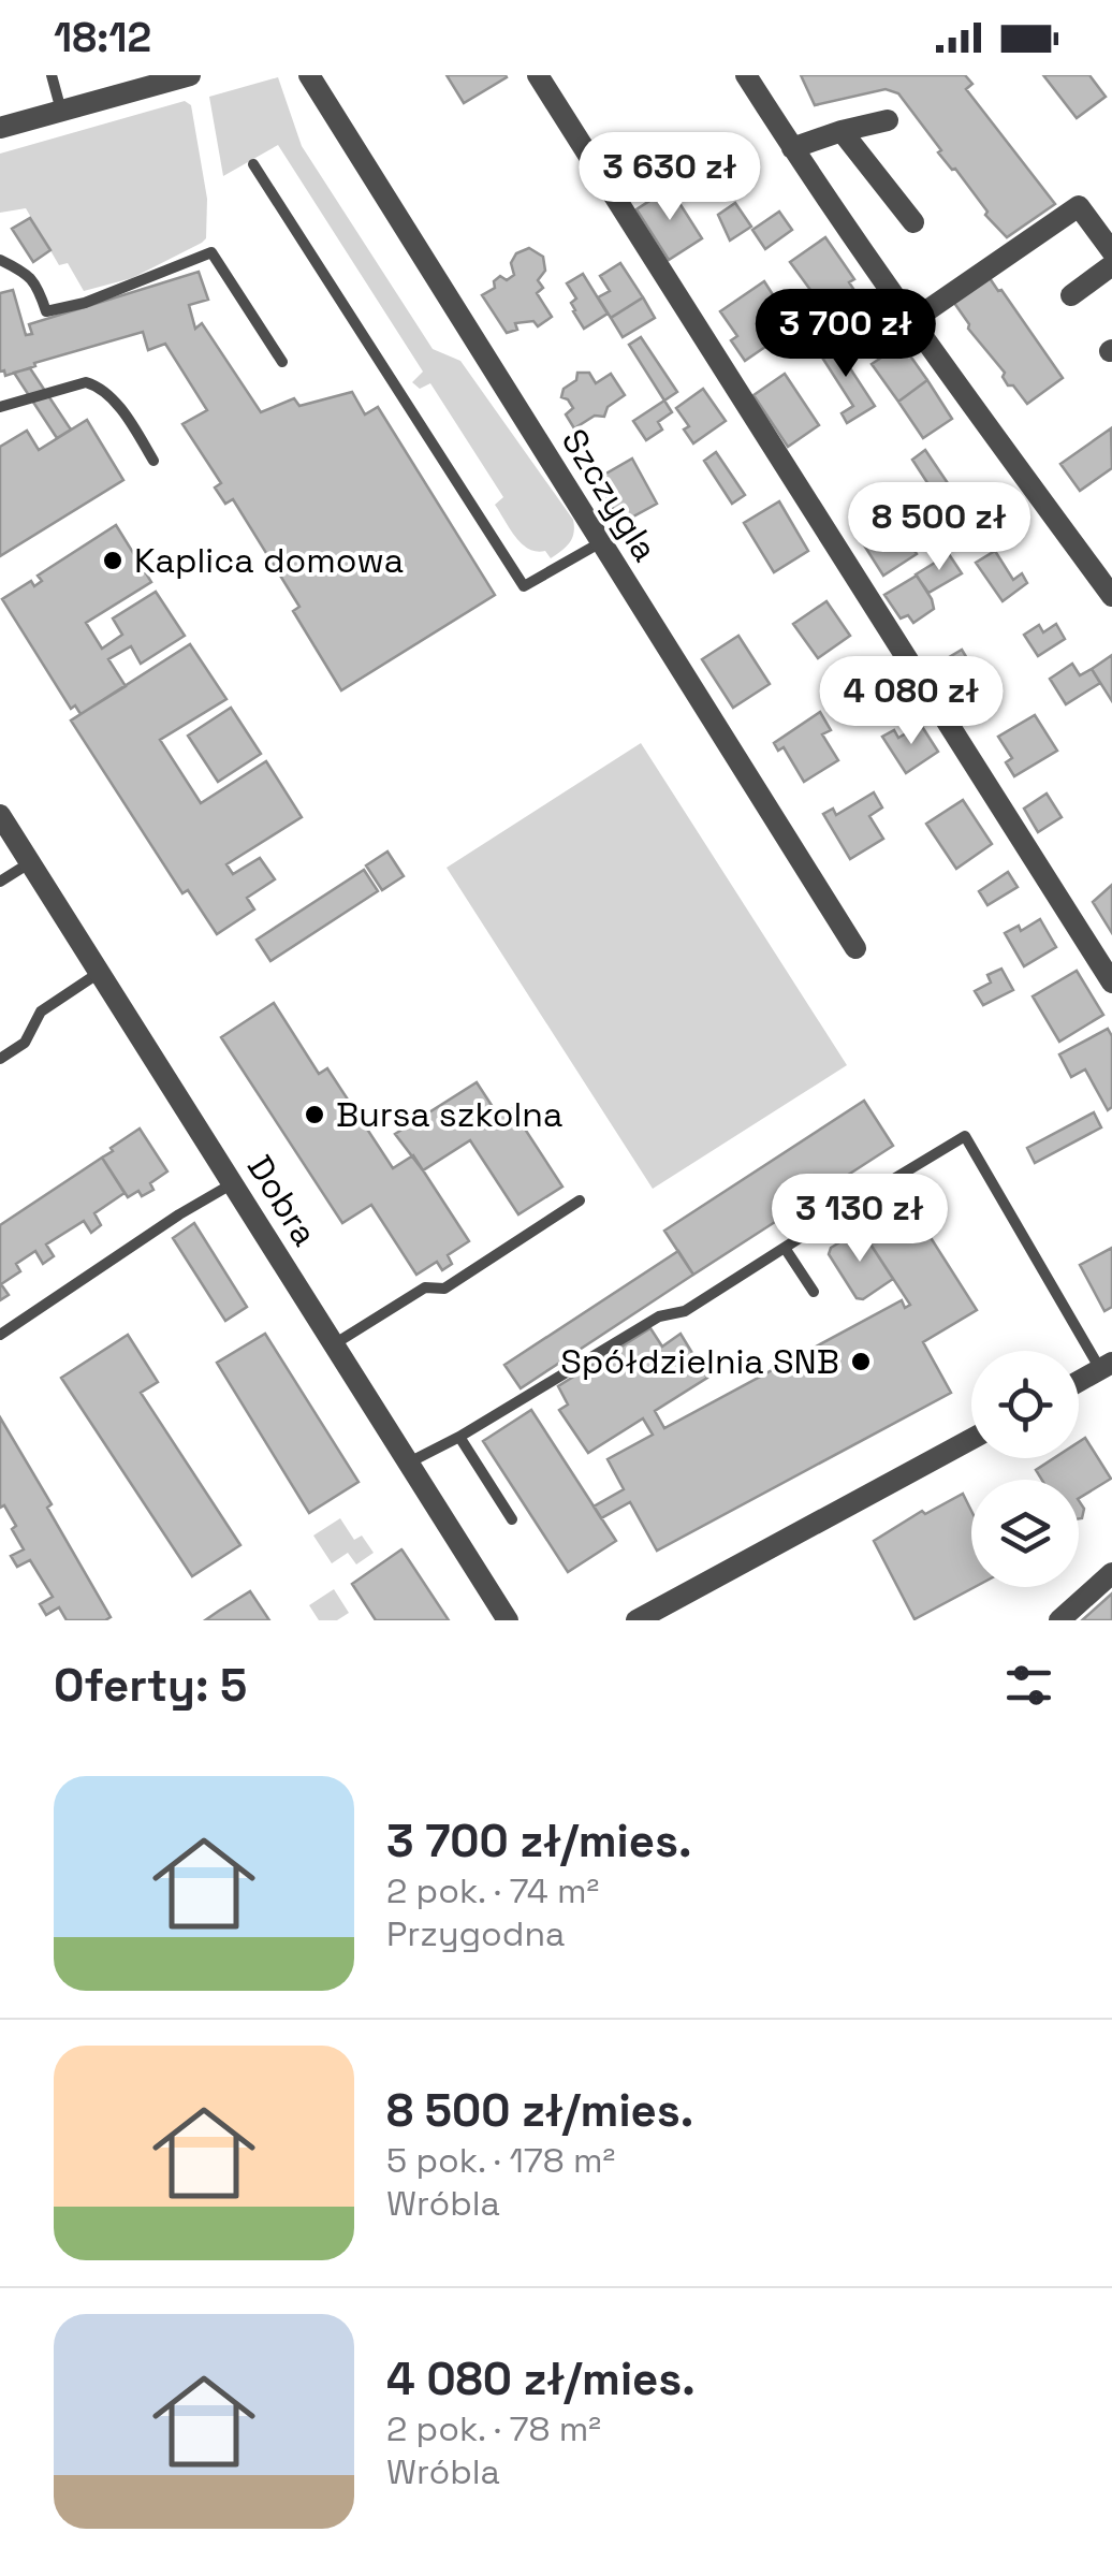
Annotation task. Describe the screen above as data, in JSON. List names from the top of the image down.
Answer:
{
  "streets": {
    "street": ["Szczygla", "Dobra"]
  },
  "places": ["Kaplica domowa", "Bursa szkolna", "Spółdzielnia SNB"],
  "page": {
    "status": "18:12",
    "price": [
      "3 630 zł",
      "3 700 zł",
      "8 500 zł",
      "4 080 zł",
      "3 130 zł"
    ],
    "heading": "Oferty: 5",
    "list": [
      {
        "name": "3 700 zł/mies.",
        "note": "2 pok. · 74 m² · Przygodna"
      },
      {
        "name": "8 500 zł/mies.",
        "note": "5 pok. · 178 m² · Wróbla"
      },
      {
        "name": "4 080 zł/mies.",
        "note": "2 pok. · 78 m² · Wróbla"
      }
    ]
  }
}
